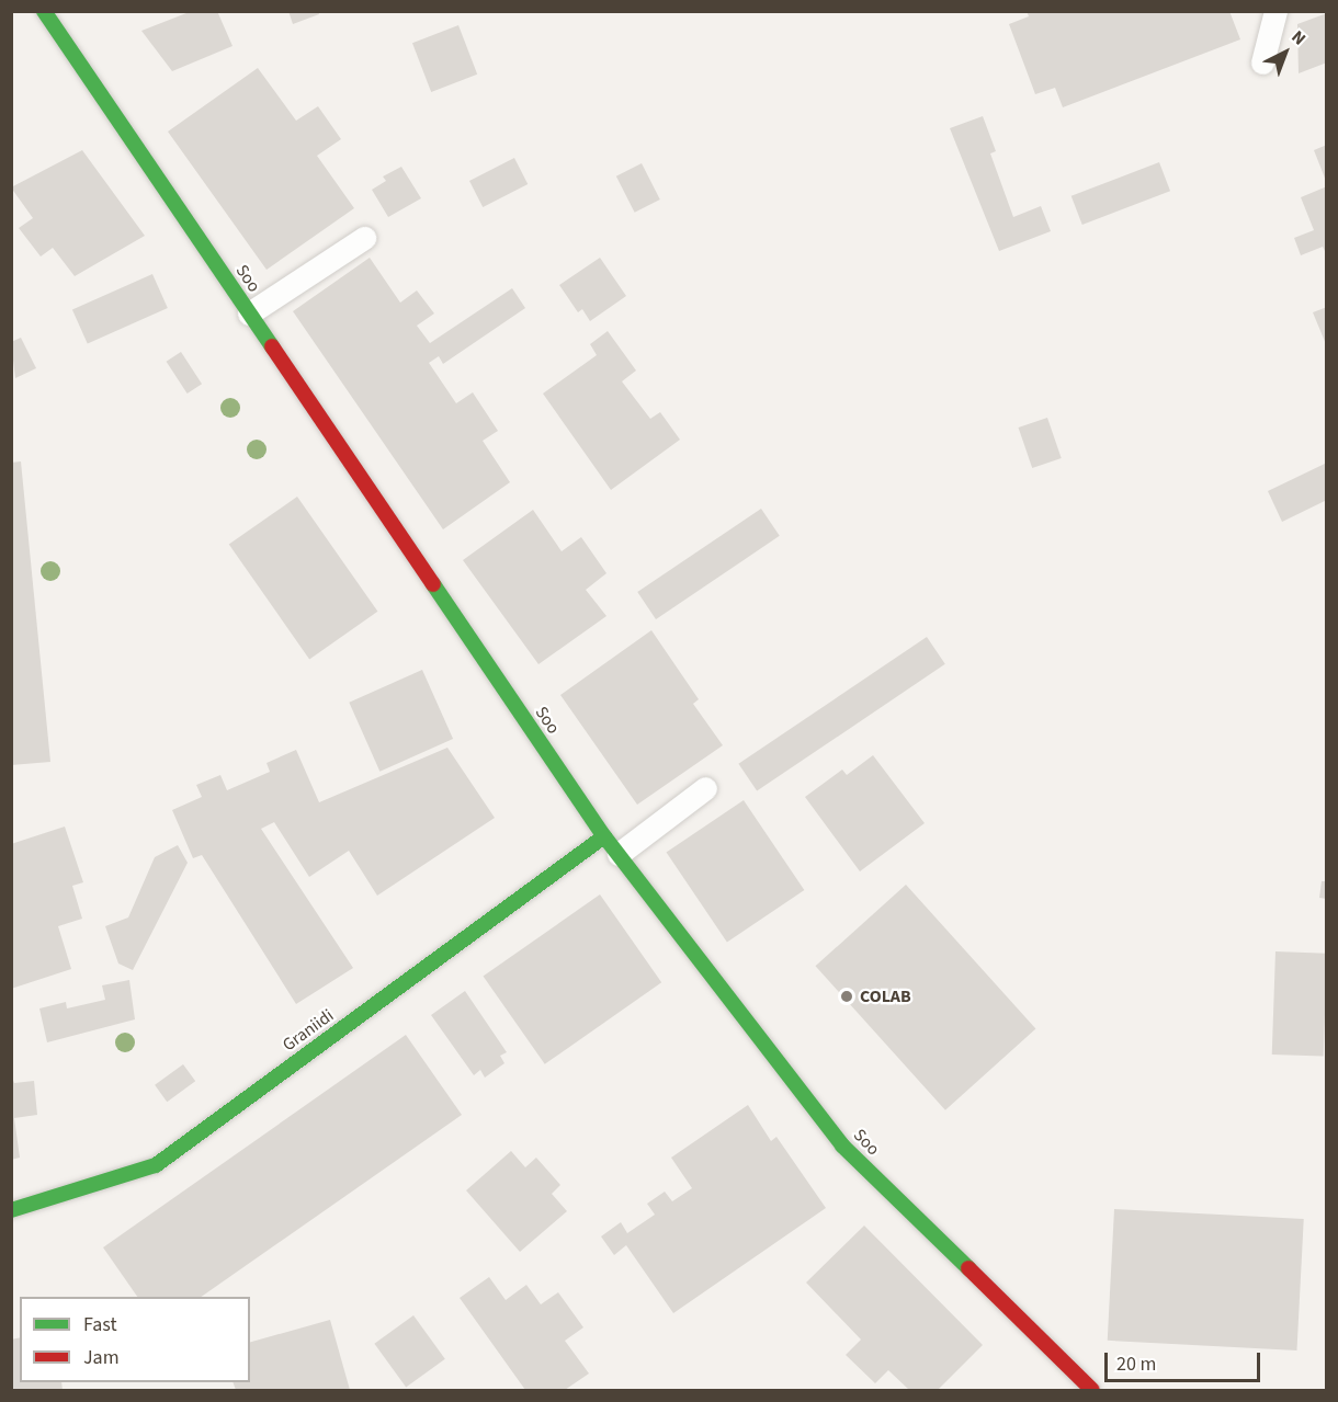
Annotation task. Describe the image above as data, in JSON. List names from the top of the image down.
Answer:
{
  "streets": {
    "street": ["Soo", "Graniidi"]
  },
  "crossings": [
    ["Soo", "Graniidi"]
  ],
  "places": ["COLAB"],
  "legend": ["Fast", "Jam"],
  "scale_bar": "20 m",
  "north": "top right"
}
